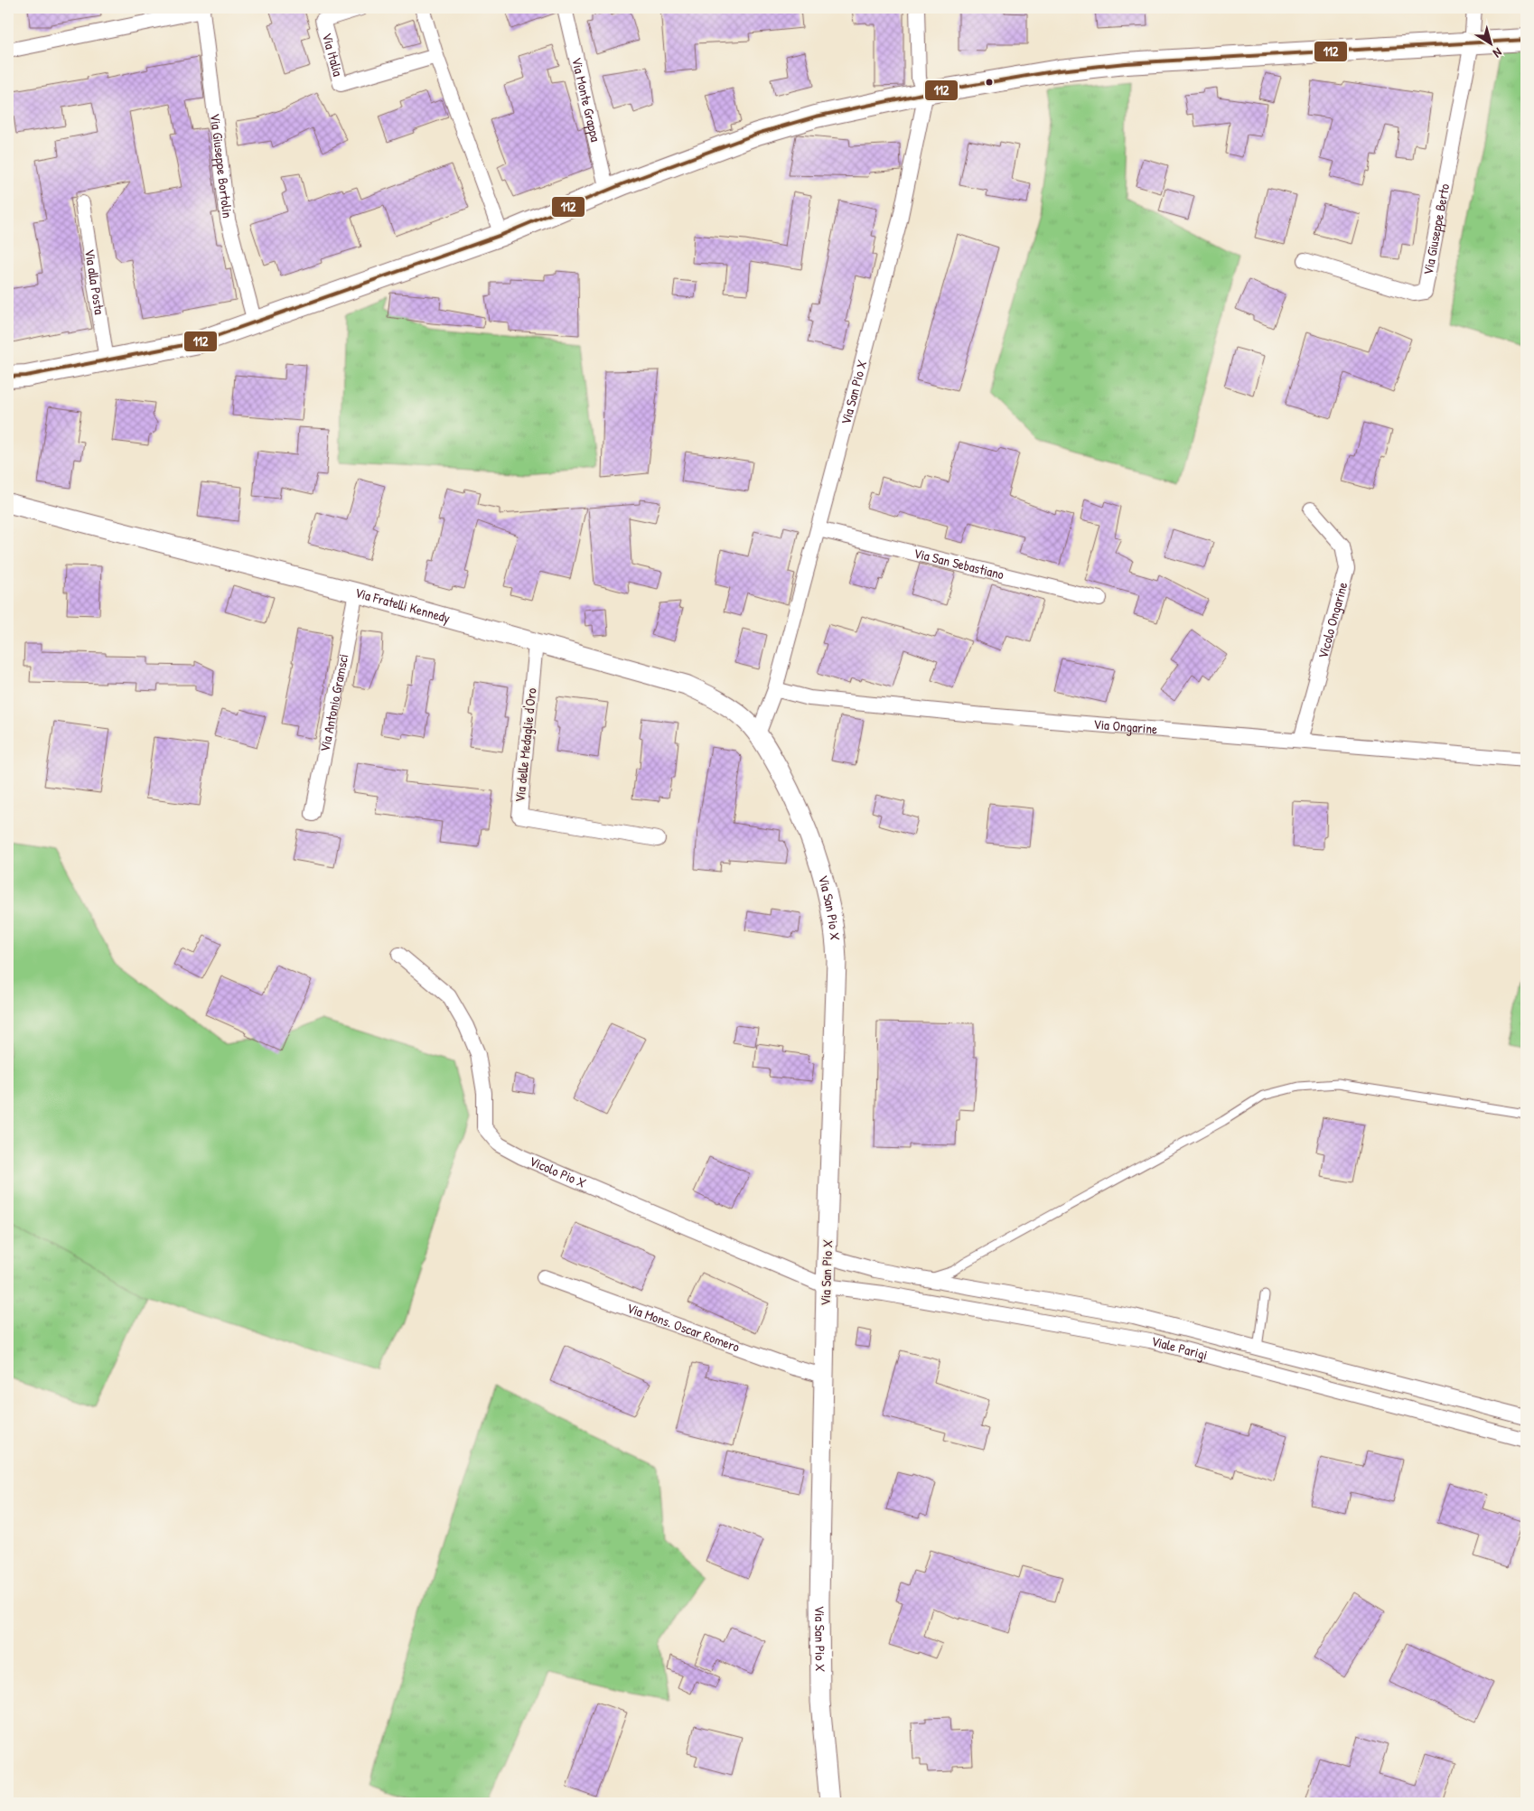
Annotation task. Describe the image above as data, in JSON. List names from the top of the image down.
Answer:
{
  "streets": {
    "street": [
      "Via Italia",
      "Via Monte Grappa",
      "Via Giuseppe Bortolin",
      "Via Giuseppe Berto",
      "Via alla Posta",
      "Via San Pio X",
      "Via San Sebastiano",
      "Via Fratelli Kennedy",
      "Vicolo Ongarine",
      "Via Antonio Gramsci",
      "Via Ongarine",
      "Via delle Medaglie d'Oro",
      "Vicolo Pio X",
      "Via Mons. Oscar Romero",
      "Viale Parigi"
    ]
  },
  "crossings": [
    ["Via San Pio X", "Via San Sebastiano"],
    ["Via San Pio X", "Via Fratelli Kennedy"],
    ["Via San Pio X", "Via Ongarine"],
    ["Via San Pio X", "Vicolo Pio X"],
    ["Via San Pio X", "Via Mons. Oscar Romero"],
    ["Via San Pio X", "Viale Parigi"],
    ["Via Fratelli Kennedy", "Via Antonio Gramsci"],
    ["Via Fratelli Kennedy", "Via delle Medaglie d'Oro"],
    ["Vicolo Ongarine", "Via Ongarine"],
    ["Vicolo Pio X", "Viale Parigi"]
  ],
  "lines": ["transit line 112"],
  "north": "bottom right"
}
